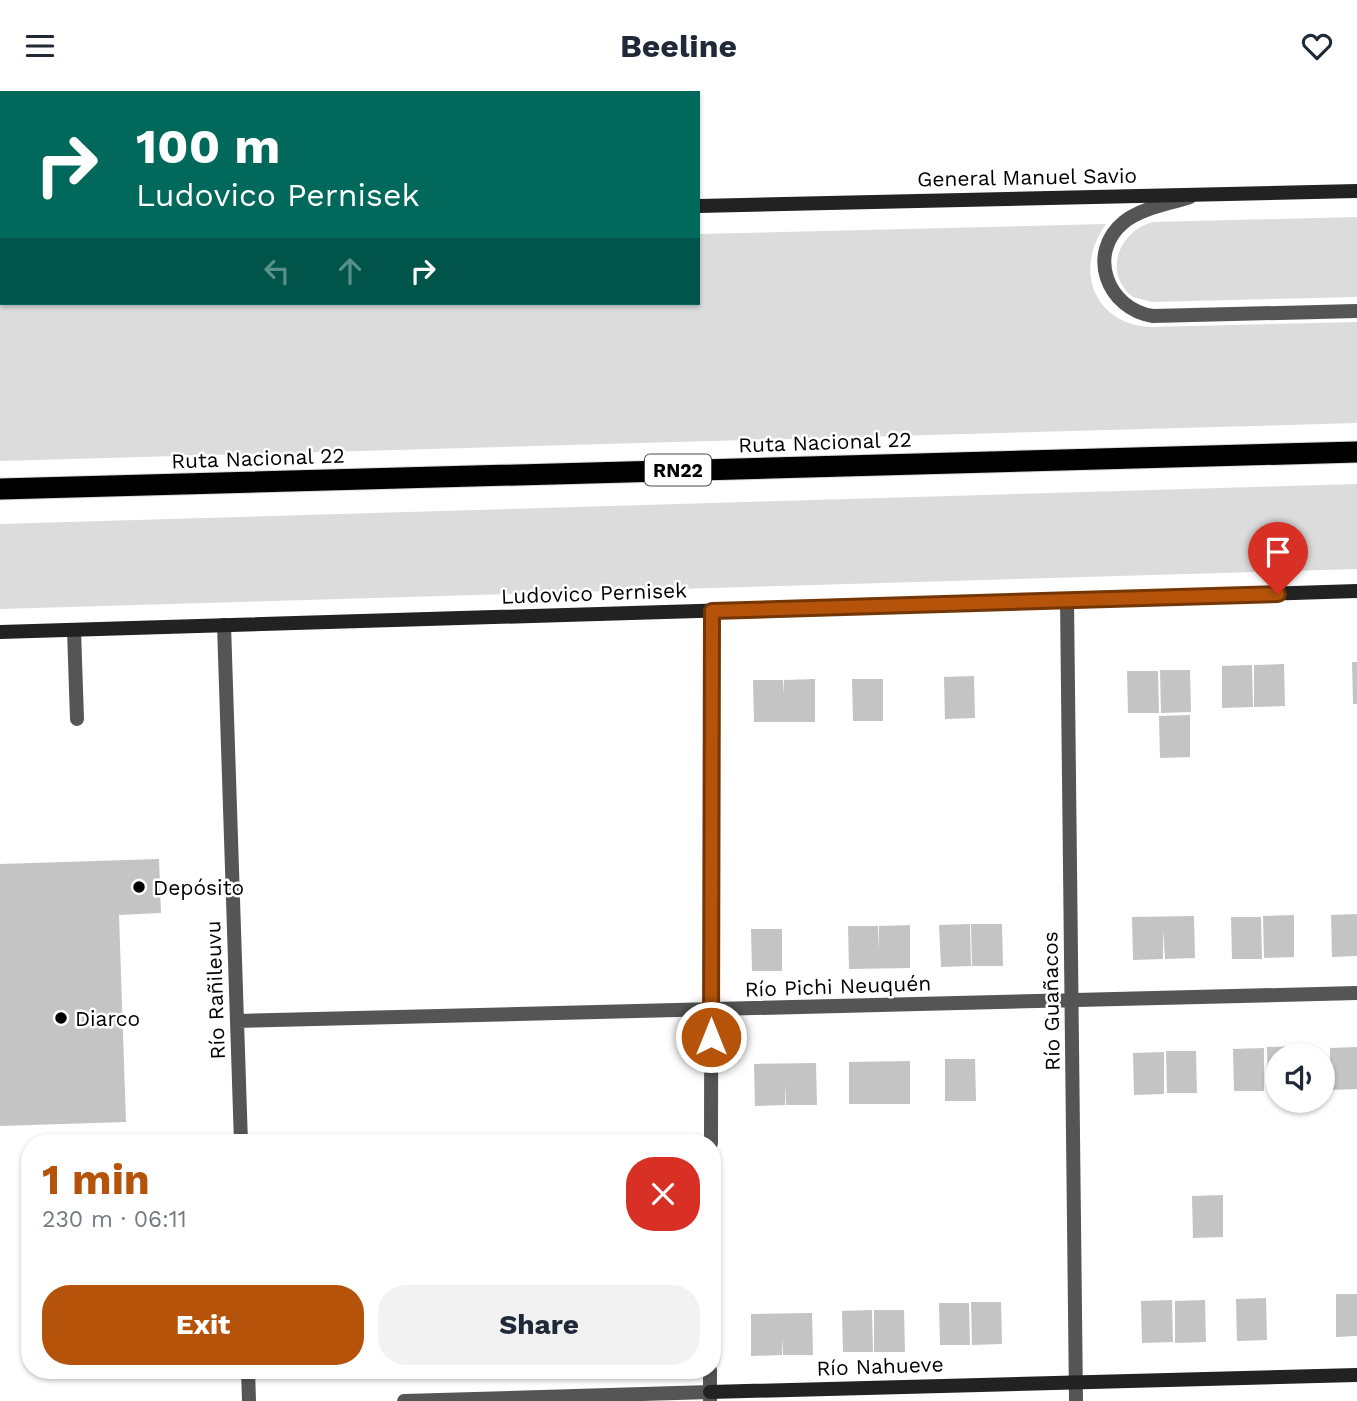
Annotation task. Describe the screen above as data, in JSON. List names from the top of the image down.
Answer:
{
  "streets": {
    "highway": ["Ruta Nacional 22", "RN22"],
    "street": [
      "General Manuel Savio",
      "Ludovico Pernisek",
      "Río Pichi Neuquén",
      "Río Rañileuvu",
      "Río Guañacos",
      "Río Nahueve"
    ]
  },
  "crossings": [
    ["Ludovico Pernisek", "Río Rañileuvu"],
    ["Ludovico Pernisek", "Río Guañacos"],
    ["Río Pichi Neuquén", "Río Rañileuvu"],
    ["Río Pichi Neuquén", "Río Guañacos"],
    ["Río Guañacos", "Río Nahueve"]
  ],
  "places": ["Depósito", "Diarco"],
  "page": {
    "header": "Beeline",
    "turn": ["100 m", "Ludovico Pernisek"],
    "heading": ["1 min", "230 m · 06:11"],
    "buttons": ["Exit", "Share"]
  }
}
